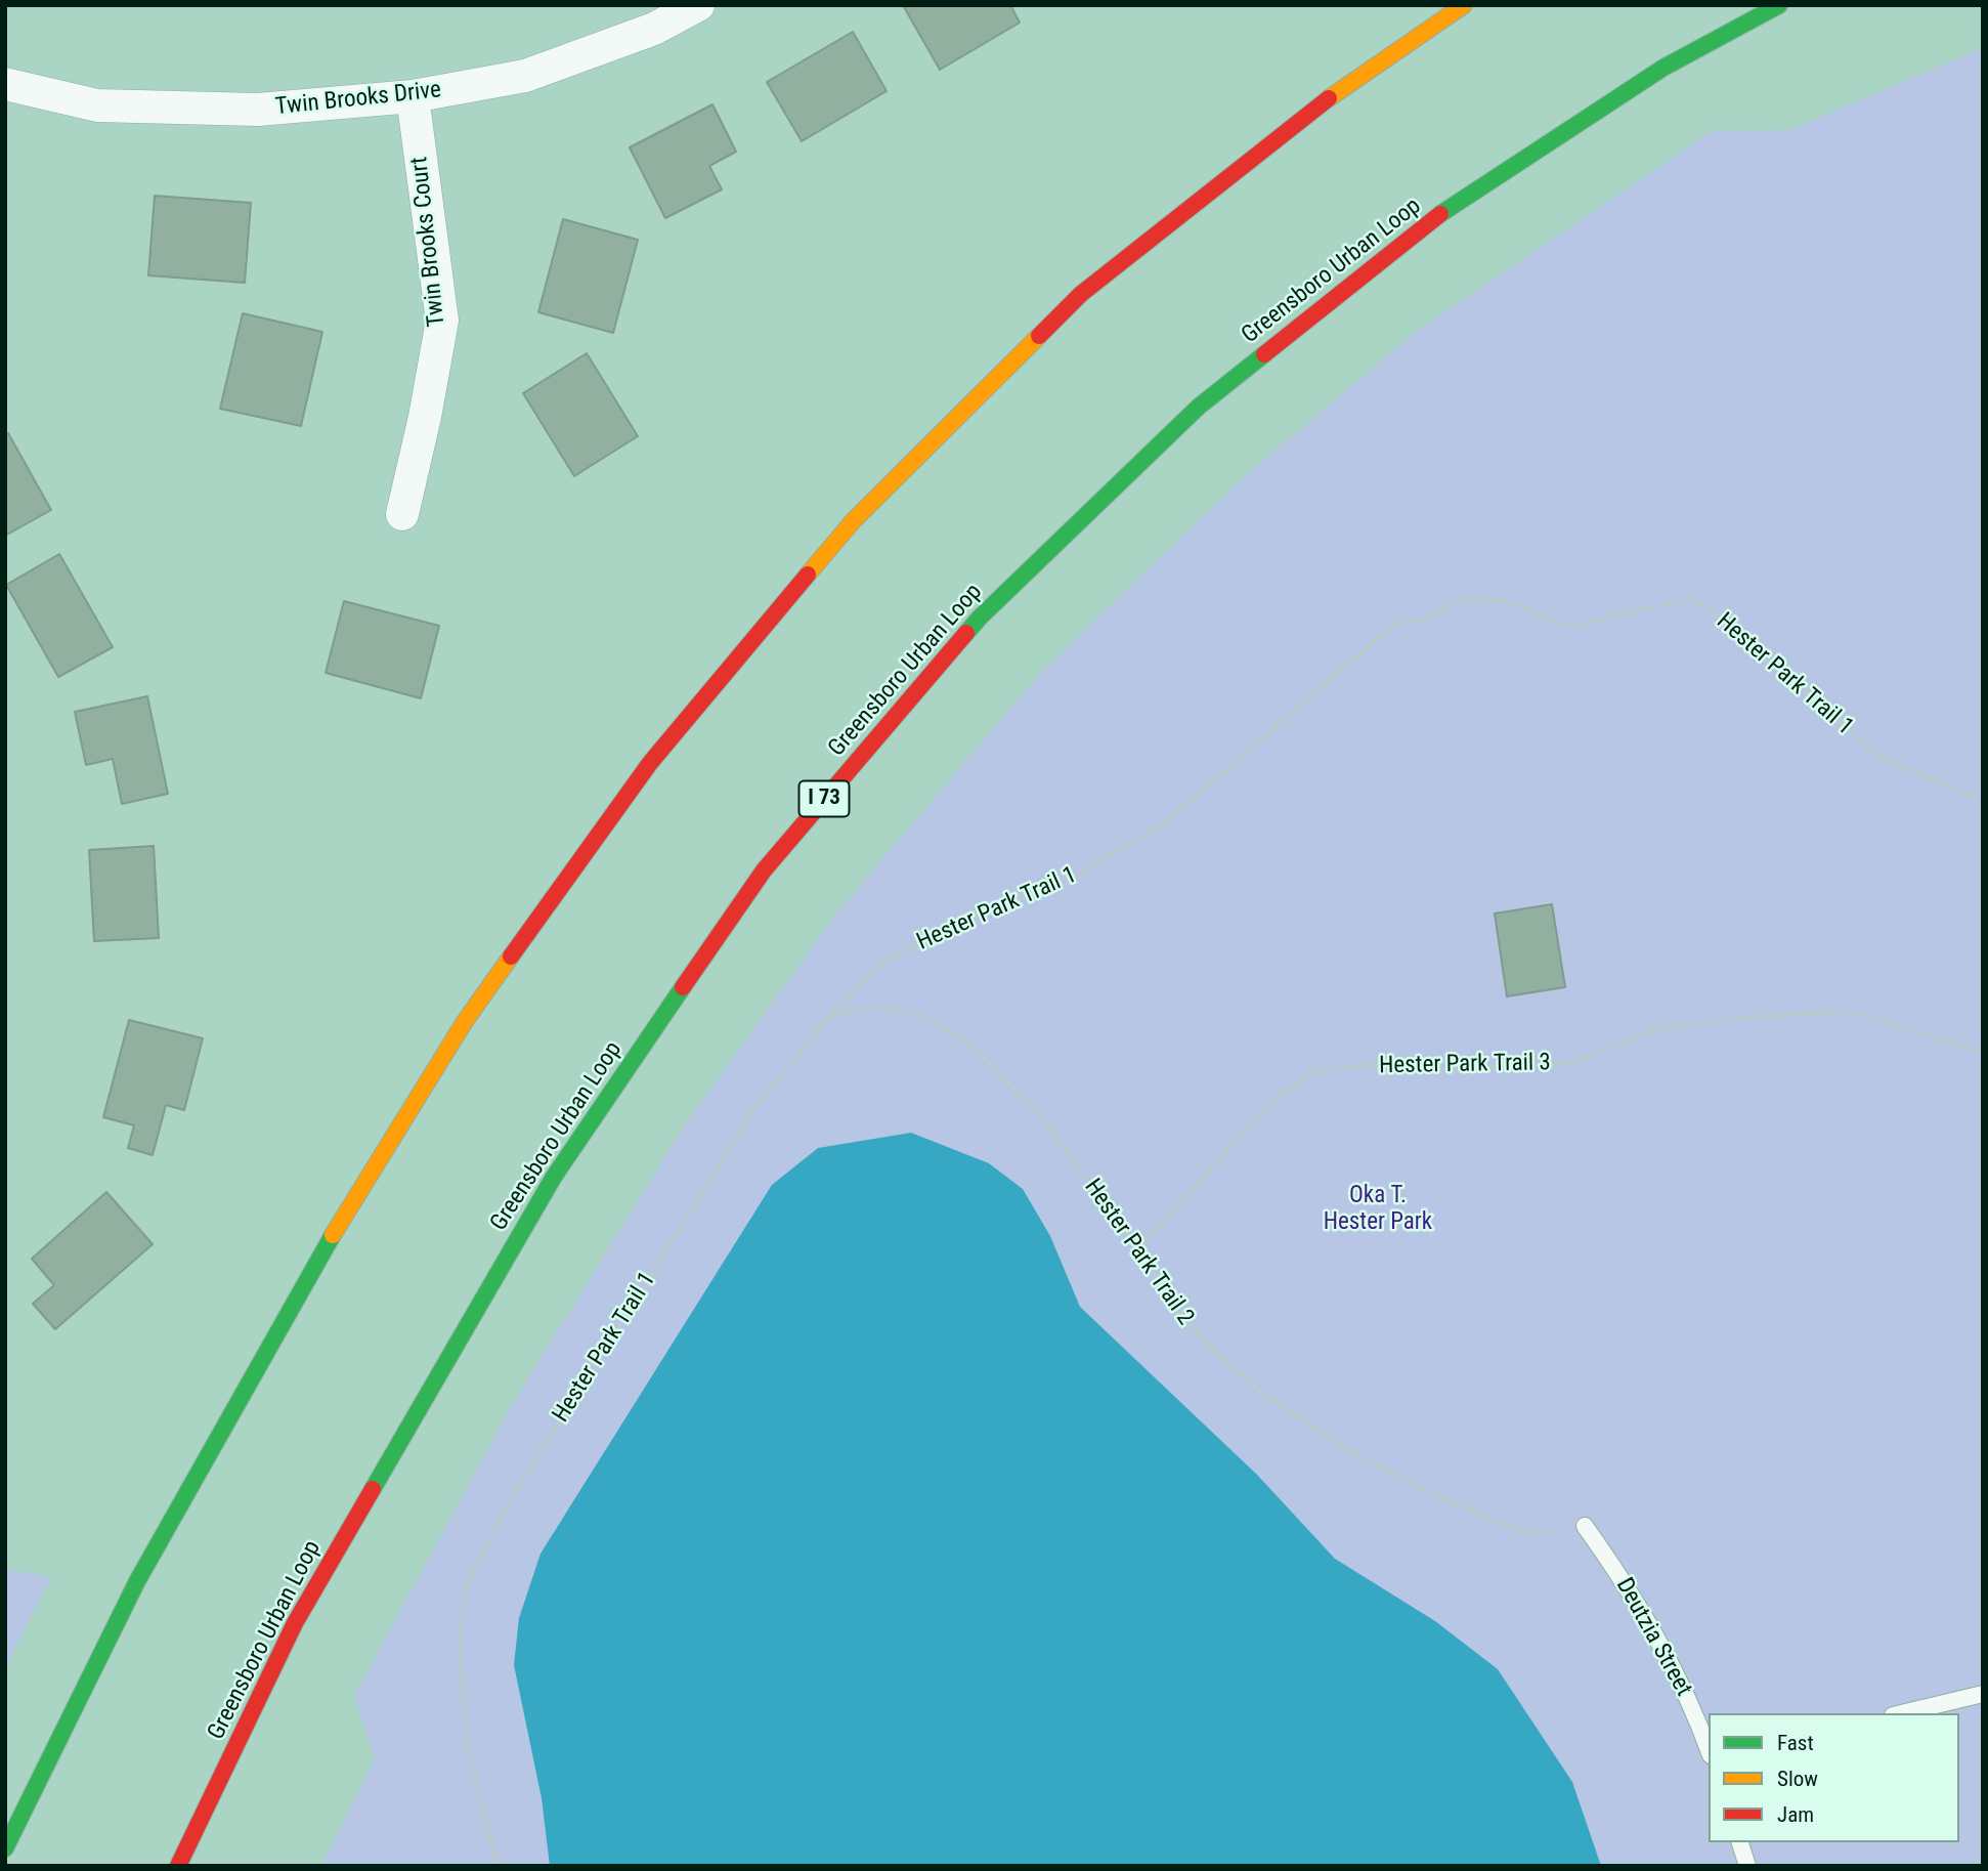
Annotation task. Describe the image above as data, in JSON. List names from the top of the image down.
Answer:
{
  "streets": {
    "highway": ["Greensboro Urban Loop", "I 73"],
    "street": ["Twin Brooks Drive", "Twin Brooks Court"],
    "lane": ["Deutzia Street"],
    "path": ["Hester Park Trail 1", "Hester Park Trail 3", "Hester Park Trail 2"]
  },
  "crossings": [
    ["Twin Brooks Drive", "Twin Brooks Court"],
    ["Hester Park Trail 1", "Hester Park Trail 2"],
    ["Hester Park Trail 3", "Hester Park Trail 2"],
    ["Hester Park Trail 2", "Deutzia Street"]
  ],
  "parks": ["Oka T. Hester Park"],
  "legend": ["Fast", "Slow", "Jam"]
}
